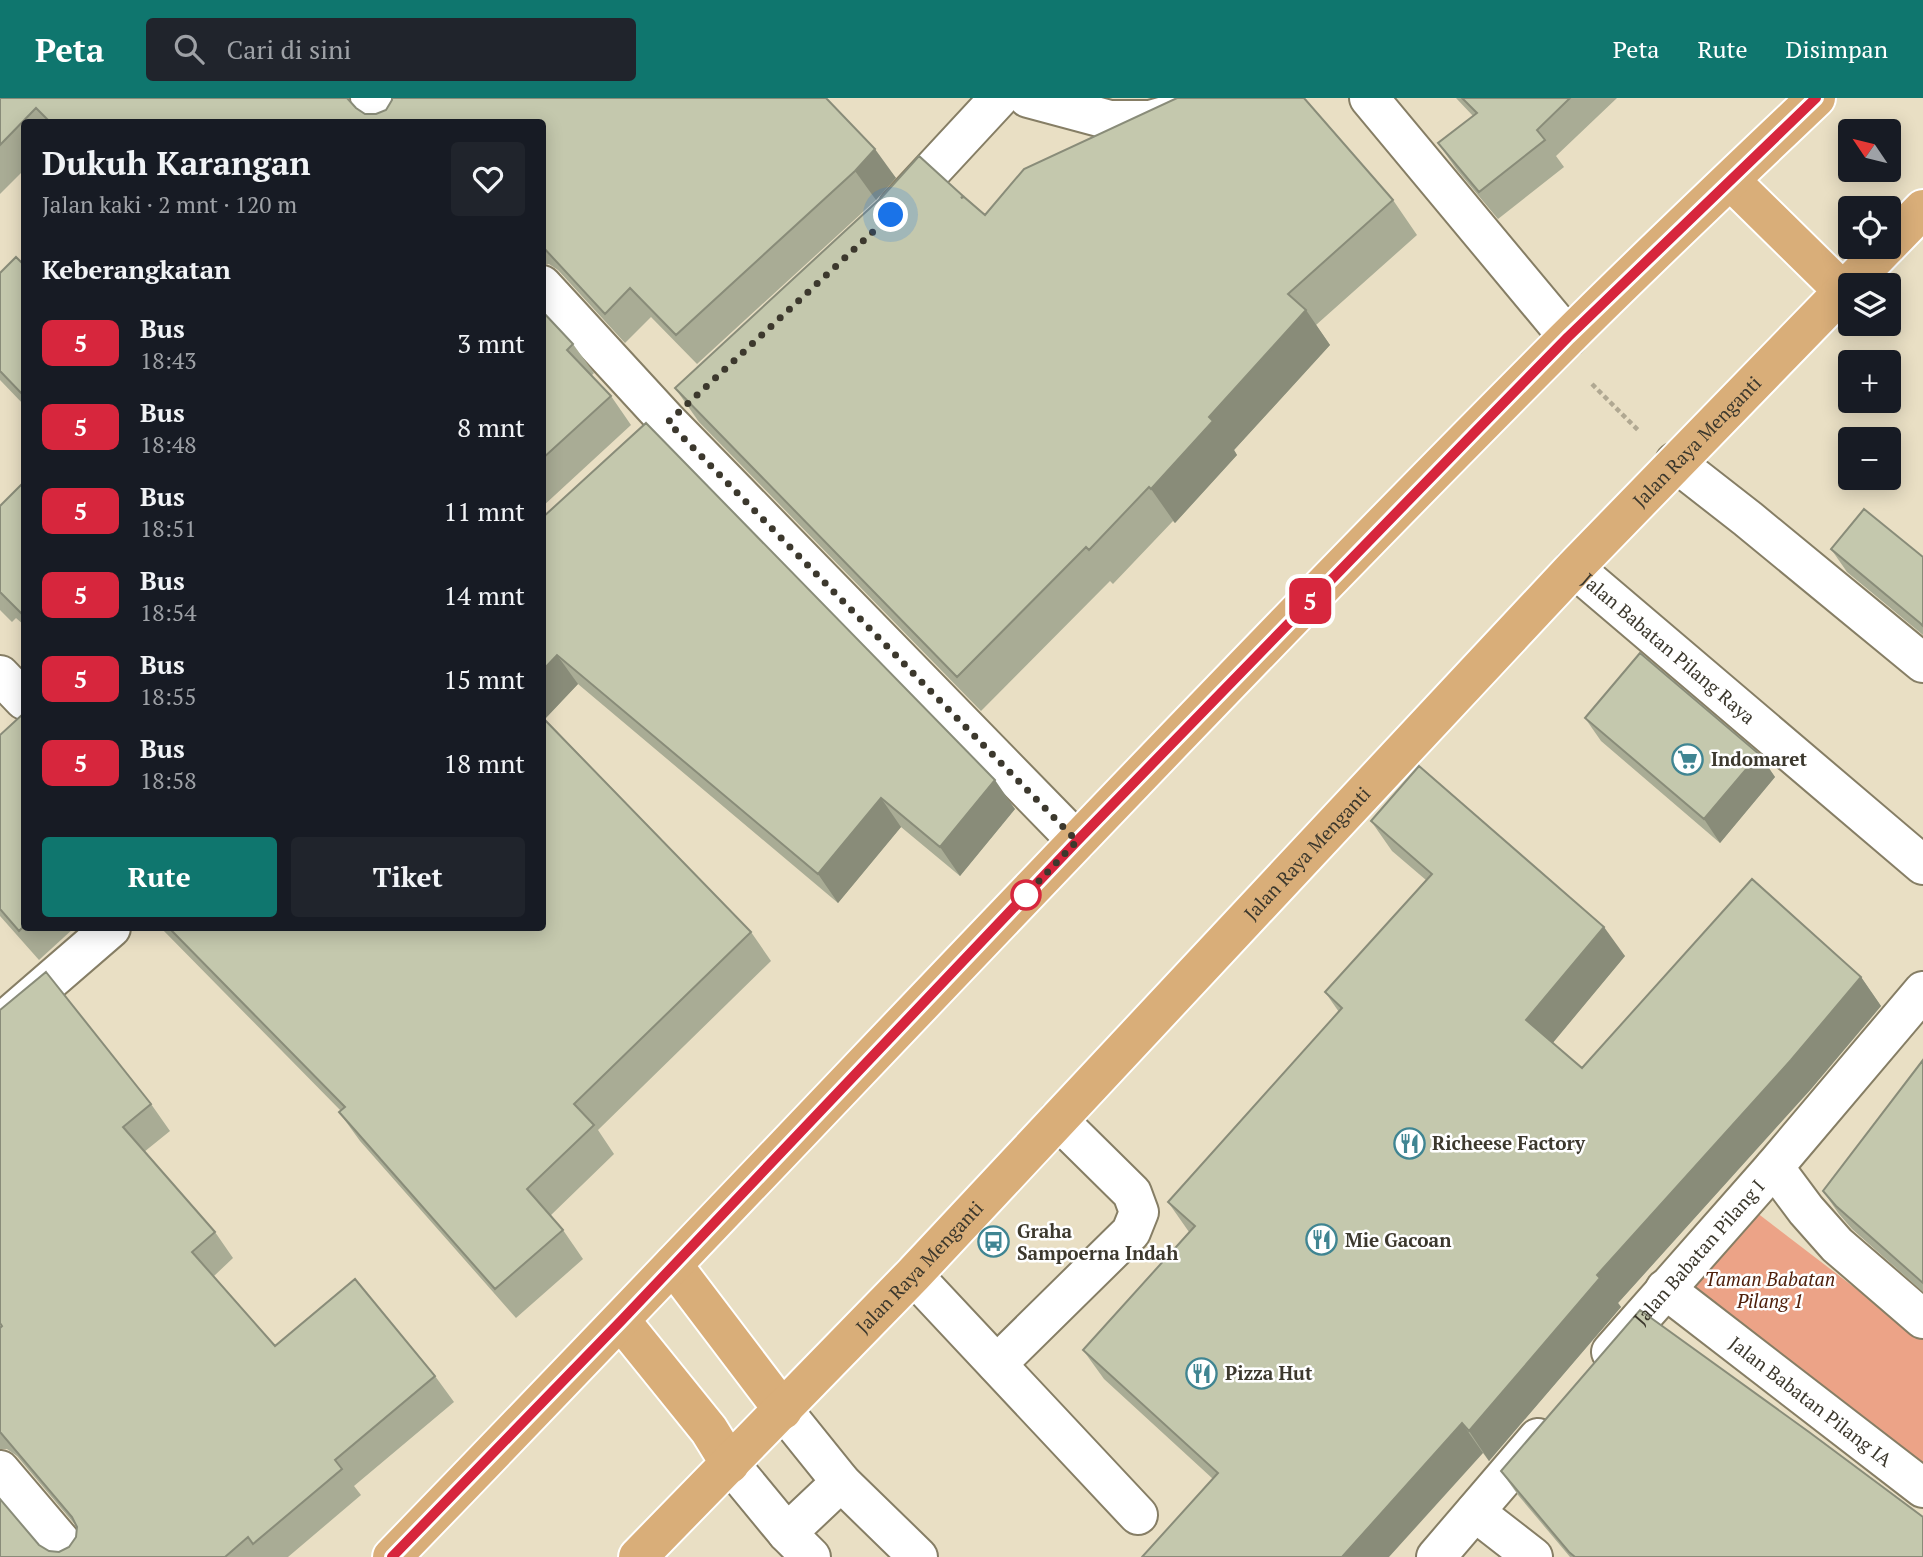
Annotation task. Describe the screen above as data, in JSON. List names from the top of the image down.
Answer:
{
  "streets": {
    "main road": ["Jalan Raya Menganti"],
    "street": ["Jalan Babatan Pilang Raya", "Jalan Babatan Pilang I", "Jalan Babatan Pilang IA"]
  },
  "crossings": [
    ["Jalan Raya Menganti", "Jalan Babatan Pilang Raya"],
    ["Jalan Babatan Pilang I", "Jalan Babatan Pilang IA"]
  ],
  "parks": ["Taman Babatan Pilang 1"],
  "places": {
    "supermarket": ["Indomaret"],
    "restaurant": ["Richeese Factory", "Mie Gacoan", "Pizza Hut"],
    "bus stop": ["Graha Sampoerna Indah"]
  },
  "lines": ["bus line 5"],
  "north": "top left",
  "page": {
    "header": "Peta",
    "search": "Cari di sini",
    "nav": ["Peta", "Rute", "Disimpan"],
    "on_map": "5",
    "map_buttons": ["+", "−"],
    "heading": [
      ["Dukuh Karangan", "Jalan kaki · 2 mnt · 120 m"],
      "Keberangkatan"
    ],
    "list": [
      {
        "mark": "5",
        "name": "Bus",
        "note": "18:43",
        "value": "3 mnt"
      },
      {
        "mark": "5",
        "name": "Bus",
        "note": "18:48",
        "value": "8 mnt"
      },
      {
        "mark": "5",
        "name": "Bus",
        "note": "18:51",
        "value": "11 mnt"
      },
      {
        "mark": "5",
        "name": "Bus",
        "note": "18:54",
        "value": "14 mnt"
      },
      {
        "mark": "5",
        "name": "Bus",
        "note": "18:55",
        "value": "15 mnt"
      },
      {
        "mark": "5",
        "name": "Bus",
        "note": "18:58",
        "value": "18 mnt"
      }
    ],
    "buttons": ["Rute", "Tiket"]
  }
}
